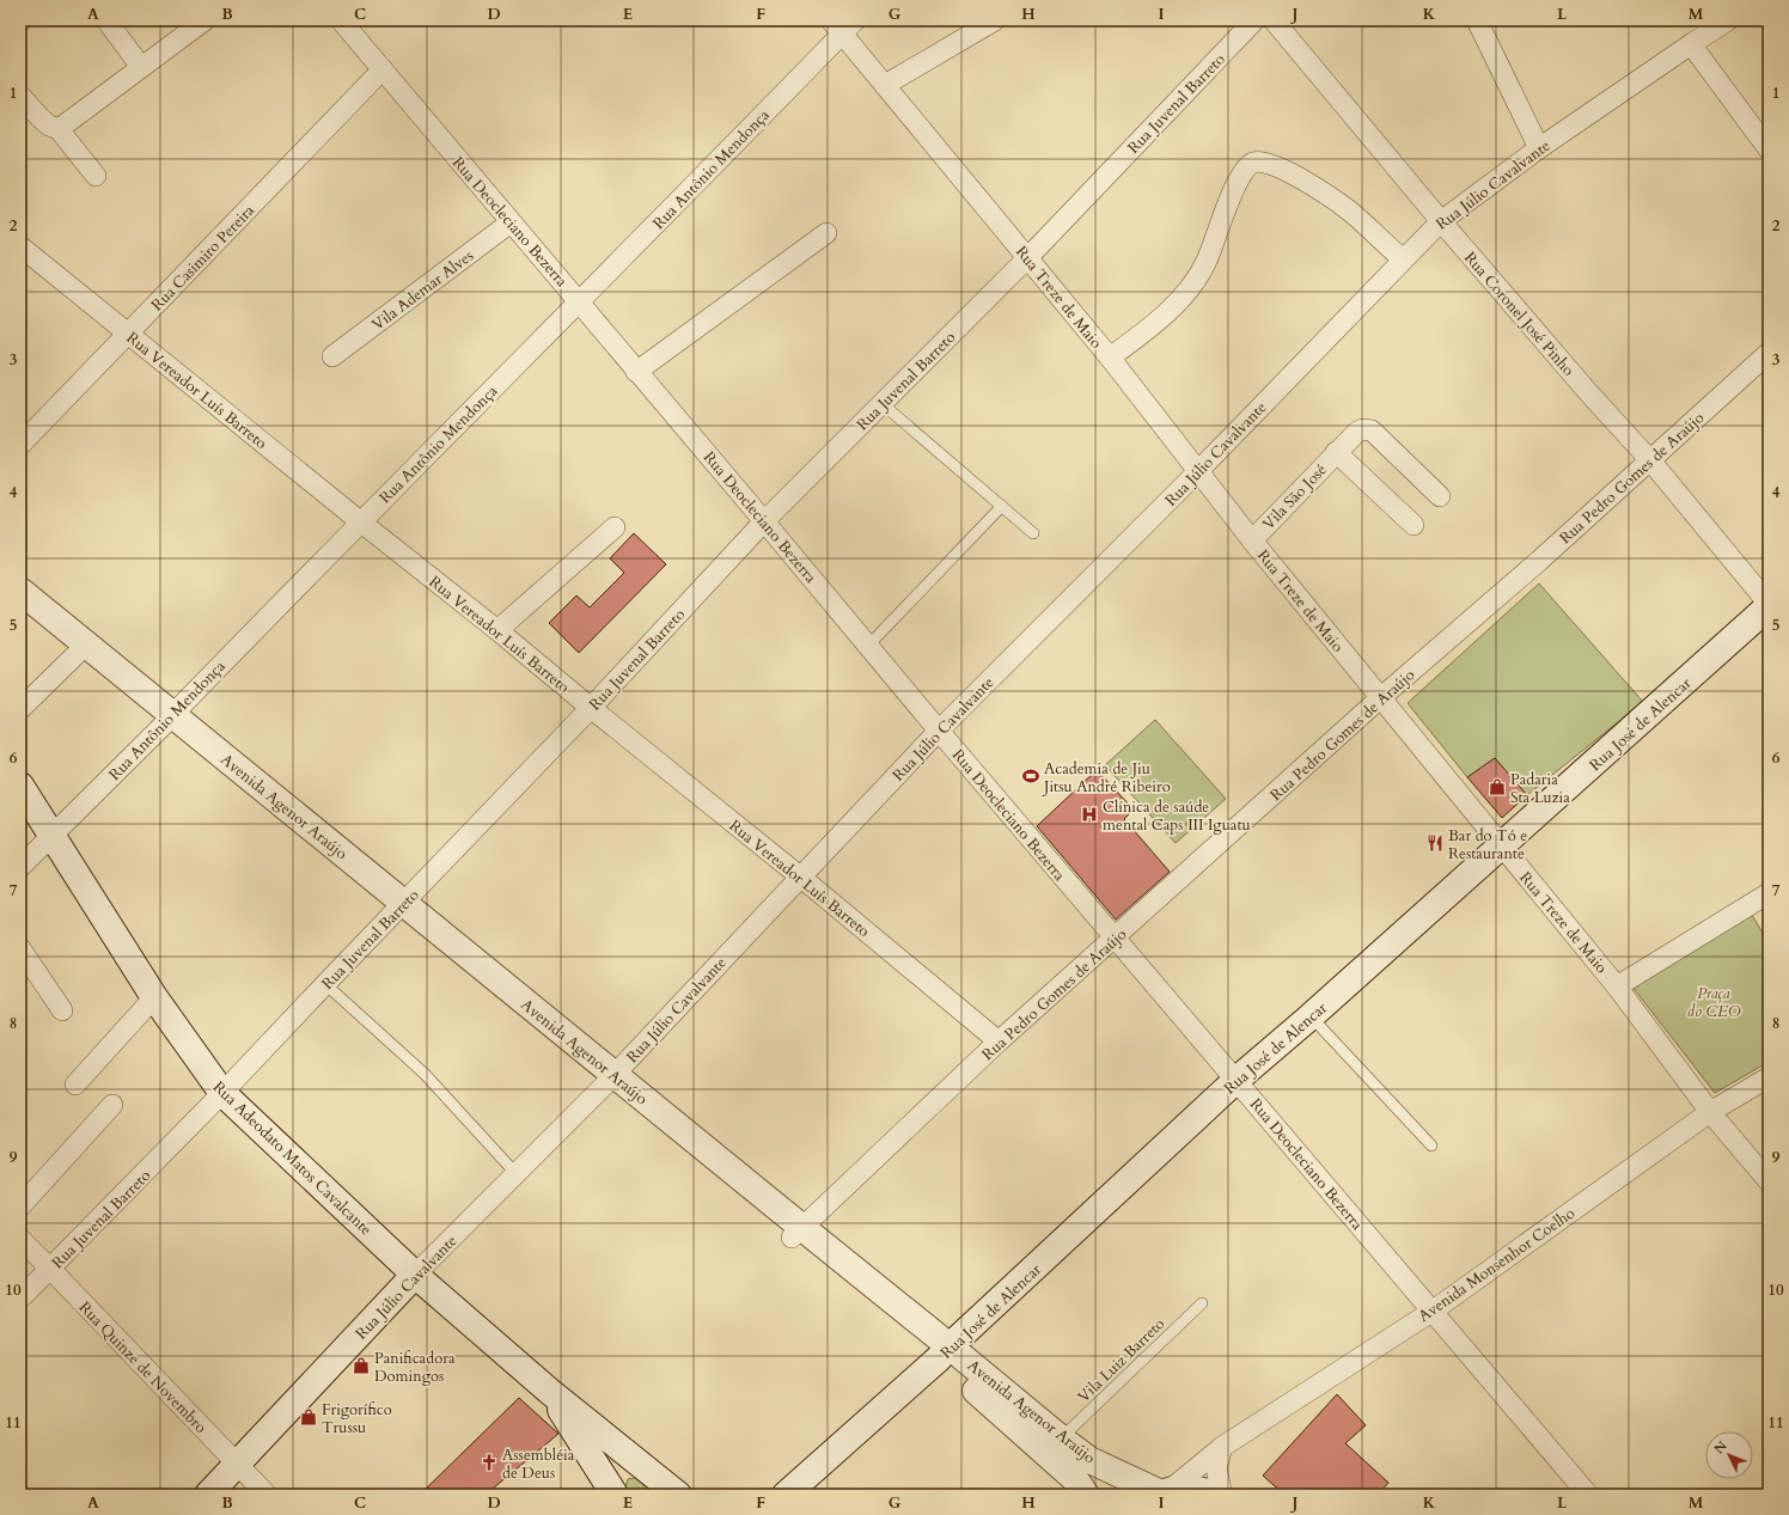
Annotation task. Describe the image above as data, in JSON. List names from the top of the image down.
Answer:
{
  "streets": {
    "main road": [
      "Rua Júlio Cavalvante",
      "Rua José de Alencar",
      "Avenida Agenor Araújo",
      "Rua Adeodato Matos Cavalcante"
    ],
    "street": [
      "Rua Juvenal Barreto",
      "Rua Antônio Mendonça",
      "Rua Deocleciano Bezerra",
      "Rua Casimiro Pereira",
      "Vila Ademar Alves",
      "Rua Treze de Maio",
      "Rua Coronel José Pinho",
      "Rua Vereador Luís Barreto",
      "Rua Pedro Gomes de Araújo",
      "Vila São José",
      "Avenida Monsenhor Coelho",
      "Rua Quinze de Novembro"
    ],
    "lane": ["Vila Luiz Barreto"]
  },
  "crossings": [
    ["Rua Juvenal Barreto", "Rua Deocleciano Bezerra"],
    ["Rua Juvenal Barreto", "Rua Treze de Maio"],
    ["Rua Juvenal Barreto", "Rua Vereador Luís Barreto"],
    ["Rua Juvenal Barreto", "Avenida Agenor Araújo"],
    ["Rua Juvenal Barreto", "Rua Adeodato Matos Cavalcante"],
    ["Rua Juvenal Barreto", "Rua Quinze de Novembro"],
    ["Rua Antônio Mendonça", "Rua Deocleciano Bezerra"],
    ["Rua Antônio Mendonça", "Rua Treze de Maio"],
    ["Rua Antônio Mendonça", "Rua Vereador Luís Barreto"],
    ["Rua Antônio Mendonça", "Avenida Agenor Araújo"],
    ["Rua Antônio Mendonça", "Rua Adeodato Matos Cavalcante"],
    ["Rua Júlio Cavalvante", "Rua Deocleciano Bezerra"],
    ["Rua Júlio Cavalvante", "Rua Treze de Maio"],
    ["Rua Júlio Cavalvante", "Rua Coronel José Pinho"],
    ["Rua Júlio Cavalvante", "Rua Vereador Luís Barreto"],
    ["Rua Júlio Cavalvante", "Avenida Agenor Araújo"],
    ["Rua Júlio Cavalvante", "Rua Adeodato Matos Cavalcante"],
    ["Rua Júlio Cavalvante", "Rua Quinze de Novembro"],
    ["Rua Deocleciano Bezerra", "Rua Casimiro Pereira"],
    ["Rua Deocleciano Bezerra", "Vila Ademar Alves"],
    ["Rua Deocleciano Bezerra", "Rua Pedro Gomes de Araújo"],
    ["Rua Deocleciano Bezerra", "Rua José de Alencar"],
    ["Rua Deocleciano Bezerra", "Avenida Monsenhor Coelho"],
    ["Rua Casimiro Pereira", "Rua Vereador Luís Barreto"],
    ["Rua Treze de Maio", "Rua Pedro Gomes de Araújo"],
    ["Rua Treze de Maio", "Vila São José"],
    ["Rua Treze de Maio", "Rua José de Alencar"],
    ["Rua Treze de Maio", "Avenida Monsenhor Coelho"],
    ["Rua Coronel José Pinho", "Rua Pedro Gomes de Araújo"],
    ["Rua Coronel José Pinho", "Rua José de Alencar"],
    ["Rua Vereador Luís Barreto", "Rua Pedro Gomes de Araújo"],
    ["Rua Pedro Gomes de Araújo", "Avenida Agenor Araújo"],
    ["Rua José de Alencar", "Avenida Agenor Araújo"],
    ["Avenida Agenor Araújo", "Avenida Monsenhor Coelho"],
    ["Avenida Agenor Araújo", "Vila Luiz Barreto"]
  ],
  "parks": ["Praça do CEO"],
  "places": {
    "sports": ["Academia de Jiu Jitsu André Ribeiro"],
    "shop": ["Padaria Sta Luzia", "Panificadora Domingos", "Frigorífico Trussu"],
    "hospital": ["Clínica de saúde mental Caps III Iguatu"],
    "restaurant": ["Bar do Tó e Restaurante"],
    "church": ["Assembléia de Deus"]
  },
  "north": "top left",
  "grid": {
    "columns": [
      "A",
      "B",
      "C",
      "D",
      "E",
      "F",
      "G",
      "H",
      "I",
      "J",
      "K",
      "L",
      "M"
    ],
    "rows": [
      "1",
      "2",
      "3",
      "4",
      "5",
      "6",
      "7",
      "8",
      "9",
      "10",
      "11"
    ]
  }
}
